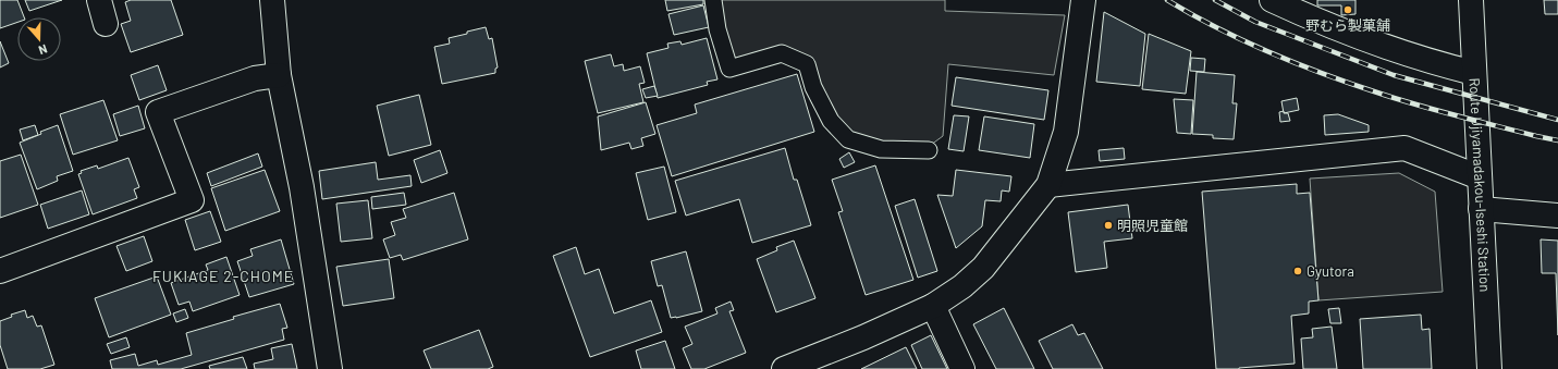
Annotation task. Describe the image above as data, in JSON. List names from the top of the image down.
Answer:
{
  "streets": {
    "street": ["Route Ujiyamadakou-Iseshi Station"]
  },
  "districts": ["FUKIAGE 2-CHOME"],
  "places": ["野むら製菓舗", "明照児童館", "Gyutora"],
  "north": "bottom"
}
